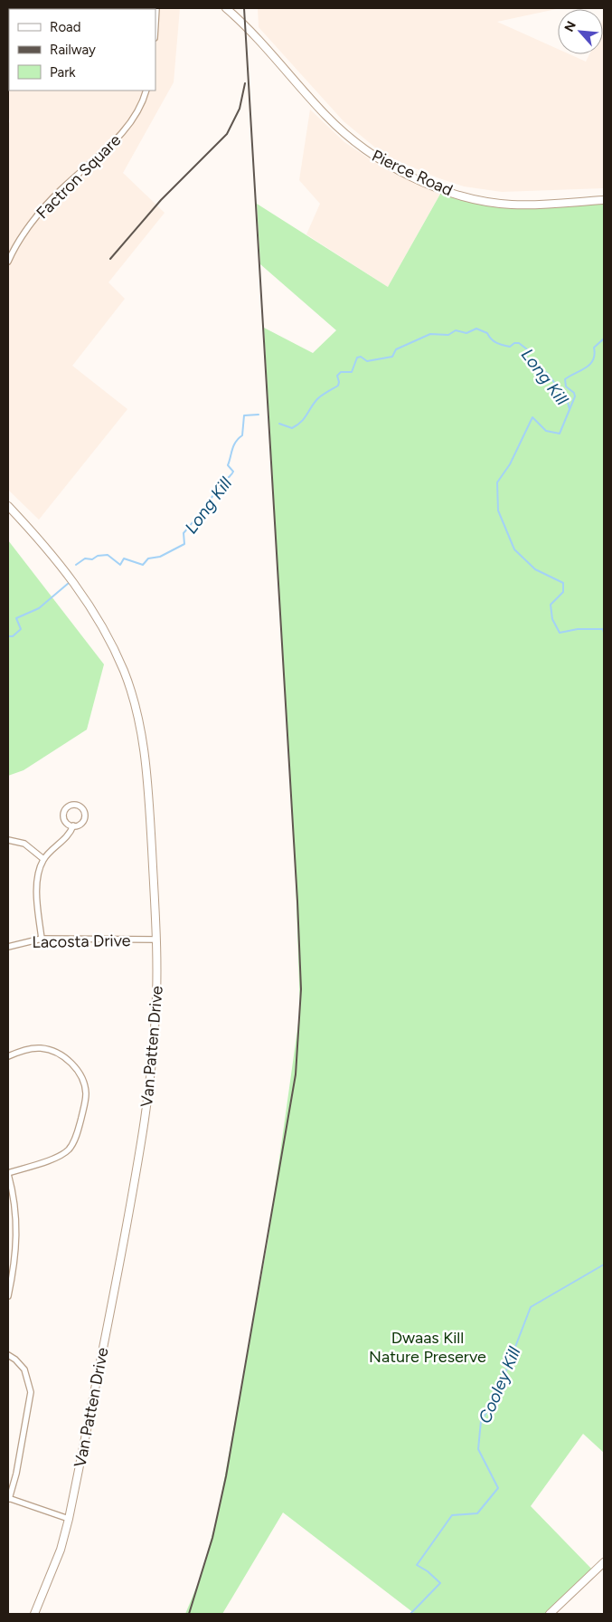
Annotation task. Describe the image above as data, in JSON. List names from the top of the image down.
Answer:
{
  "streets": {
    "street": [
      "Pierce Road",
      "Factron Square",
      "Lacosta Drive",
      "Van Patten Drive"
    ]
  },
  "crossings": [
    ["Lacosta Drive", "Van Patten Drive"]
  ],
  "water": ["Long Kill", "Cooley Kill"],
  "parks": ["Dwaas Kill Nature Preserve"],
  "legend": ["Road", "Railway", "Park"],
  "north": "top left"
}
